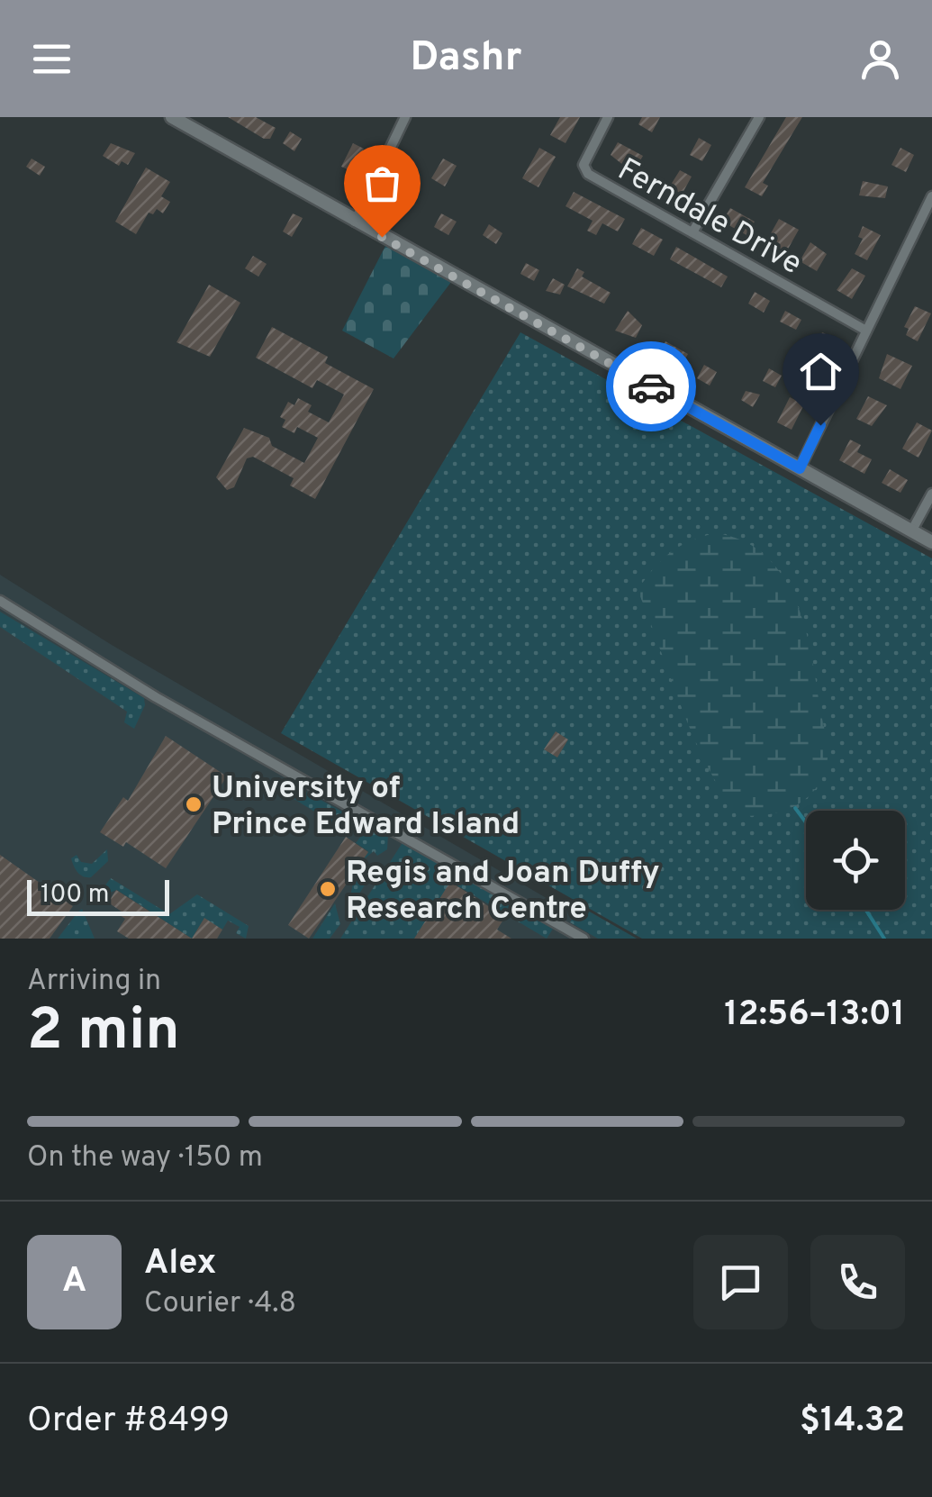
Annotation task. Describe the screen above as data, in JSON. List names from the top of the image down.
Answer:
{
  "streets": {
    "street": ["Ferndale Drive"]
  },
  "places": ["University of Prince Edward Island", "Regis and Joan Duffy Research Centre"],
  "scale_bar": "100 m",
  "page": {
    "header": "Dashr",
    "scale": "100 m",
    "heading": ["2 min", "Arriving in", "12:56–13:01"],
    "panel": [
      "Alex",
      "Courier · 4.8",
      "Order #8499",
      "$14.32"
    ],
    "bar": "On the way · 150 m",
    "round": "A"
  }
}
